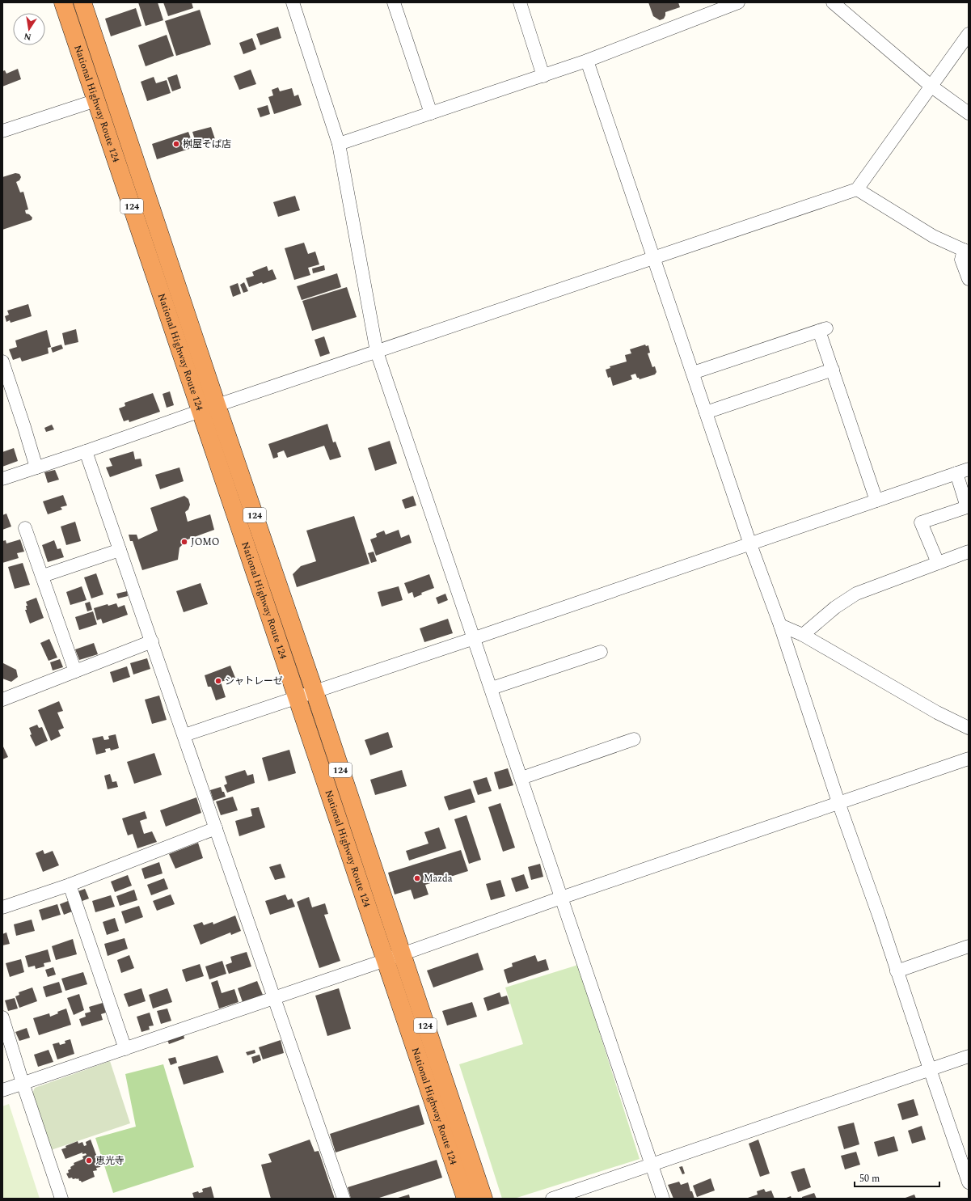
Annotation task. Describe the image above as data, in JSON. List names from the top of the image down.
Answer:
{
  "streets": {
    "highway": ["National Highway Route 124", "124"]
  },
  "places": [
    "桝屋そば店",
    "JOMO",
    "シャトレーゼ",
    "Mazda",
    "恵光寺"
  ],
  "scale_bar": "50 m",
  "north": "bottom"
}
